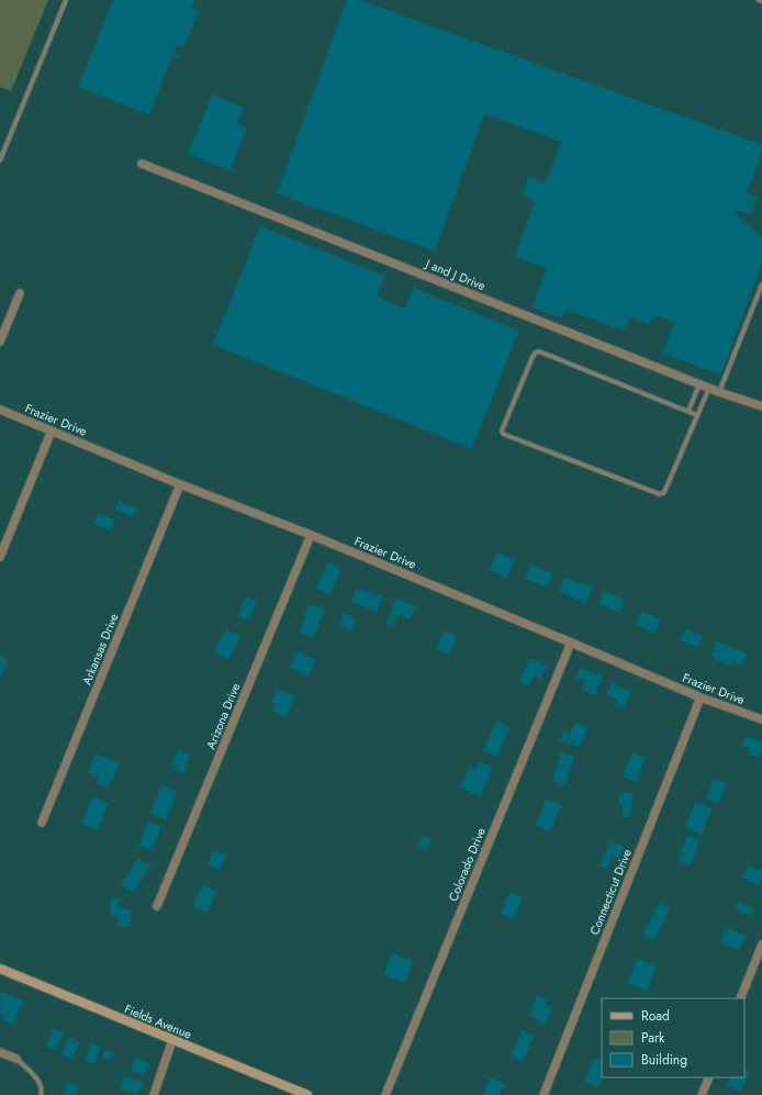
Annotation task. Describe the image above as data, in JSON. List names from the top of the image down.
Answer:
{
  "streets": {
    "street": [
      "J and J Drive",
      "Frazier Drive",
      "Arkansas Drive",
      "Arizona Drive",
      "Colorado Drive",
      "Connecticut Drive",
      "Fields Avenue"
    ]
  },
  "crossings": [
    ["Frazier Drive", "Arkansas Drive"],
    ["Frazier Drive", "Arizona Drive"],
    ["Frazier Drive", "Colorado Drive"],
    ["Frazier Drive", "Connecticut Drive"]
  ],
  "legend": ["Road", "Park", "Building"]
}
